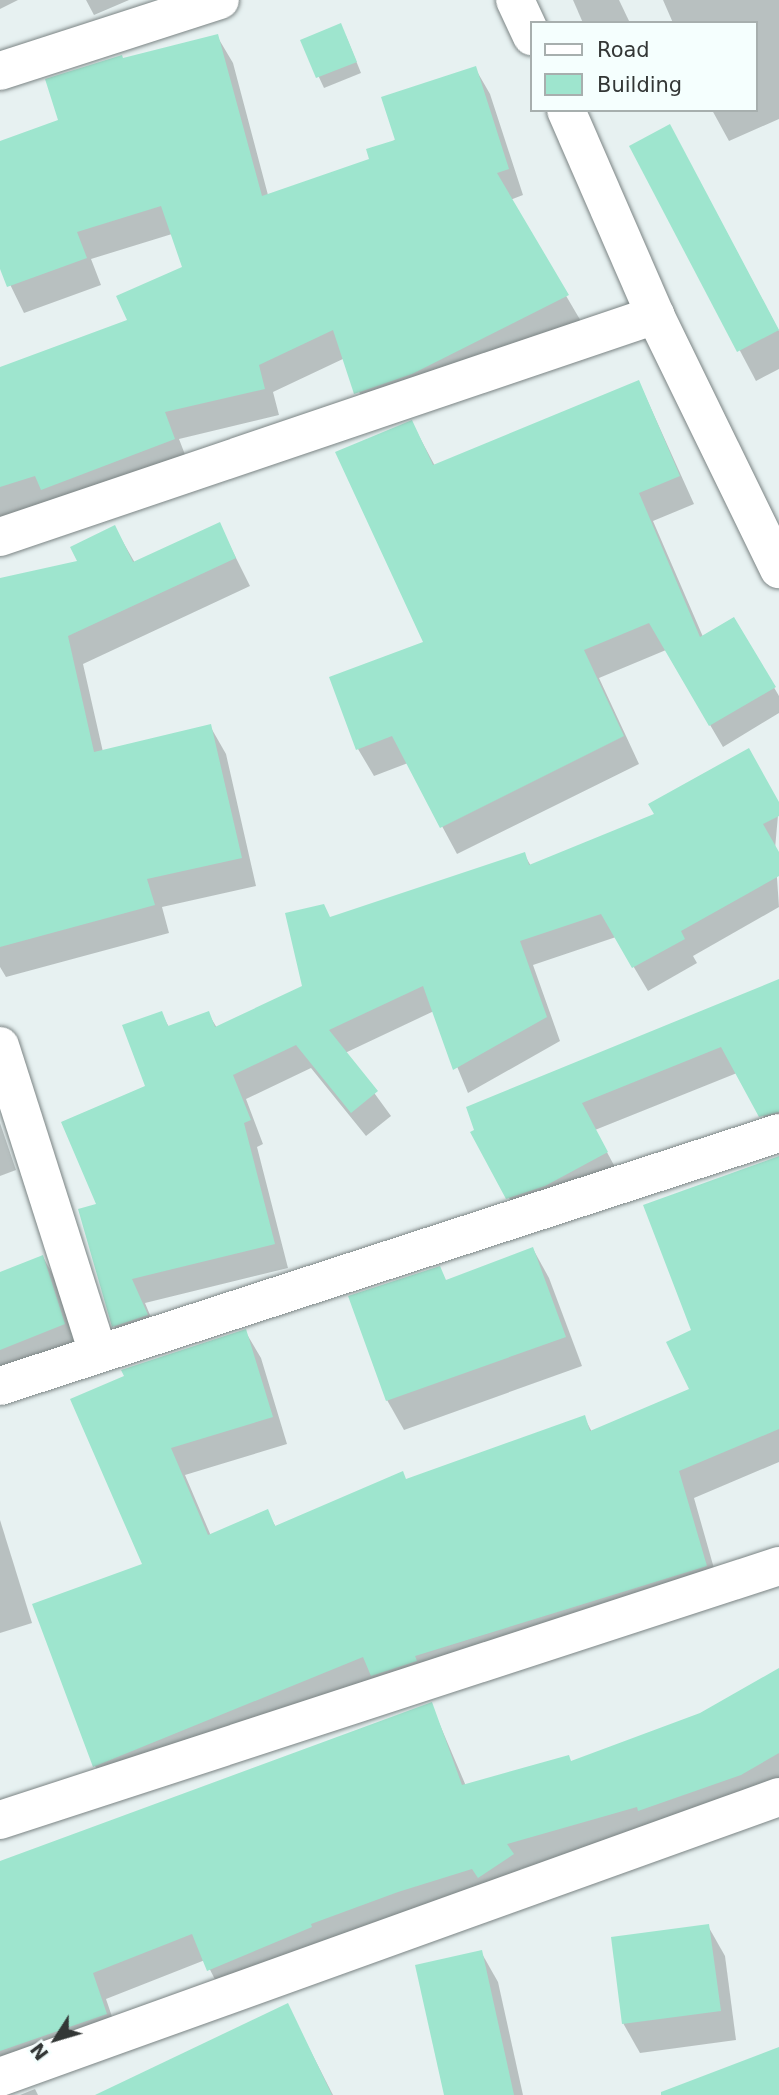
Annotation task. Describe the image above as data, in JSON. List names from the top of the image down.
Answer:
{
  "legend": ["Road", "Building"],
  "north": "bottom left"
}
